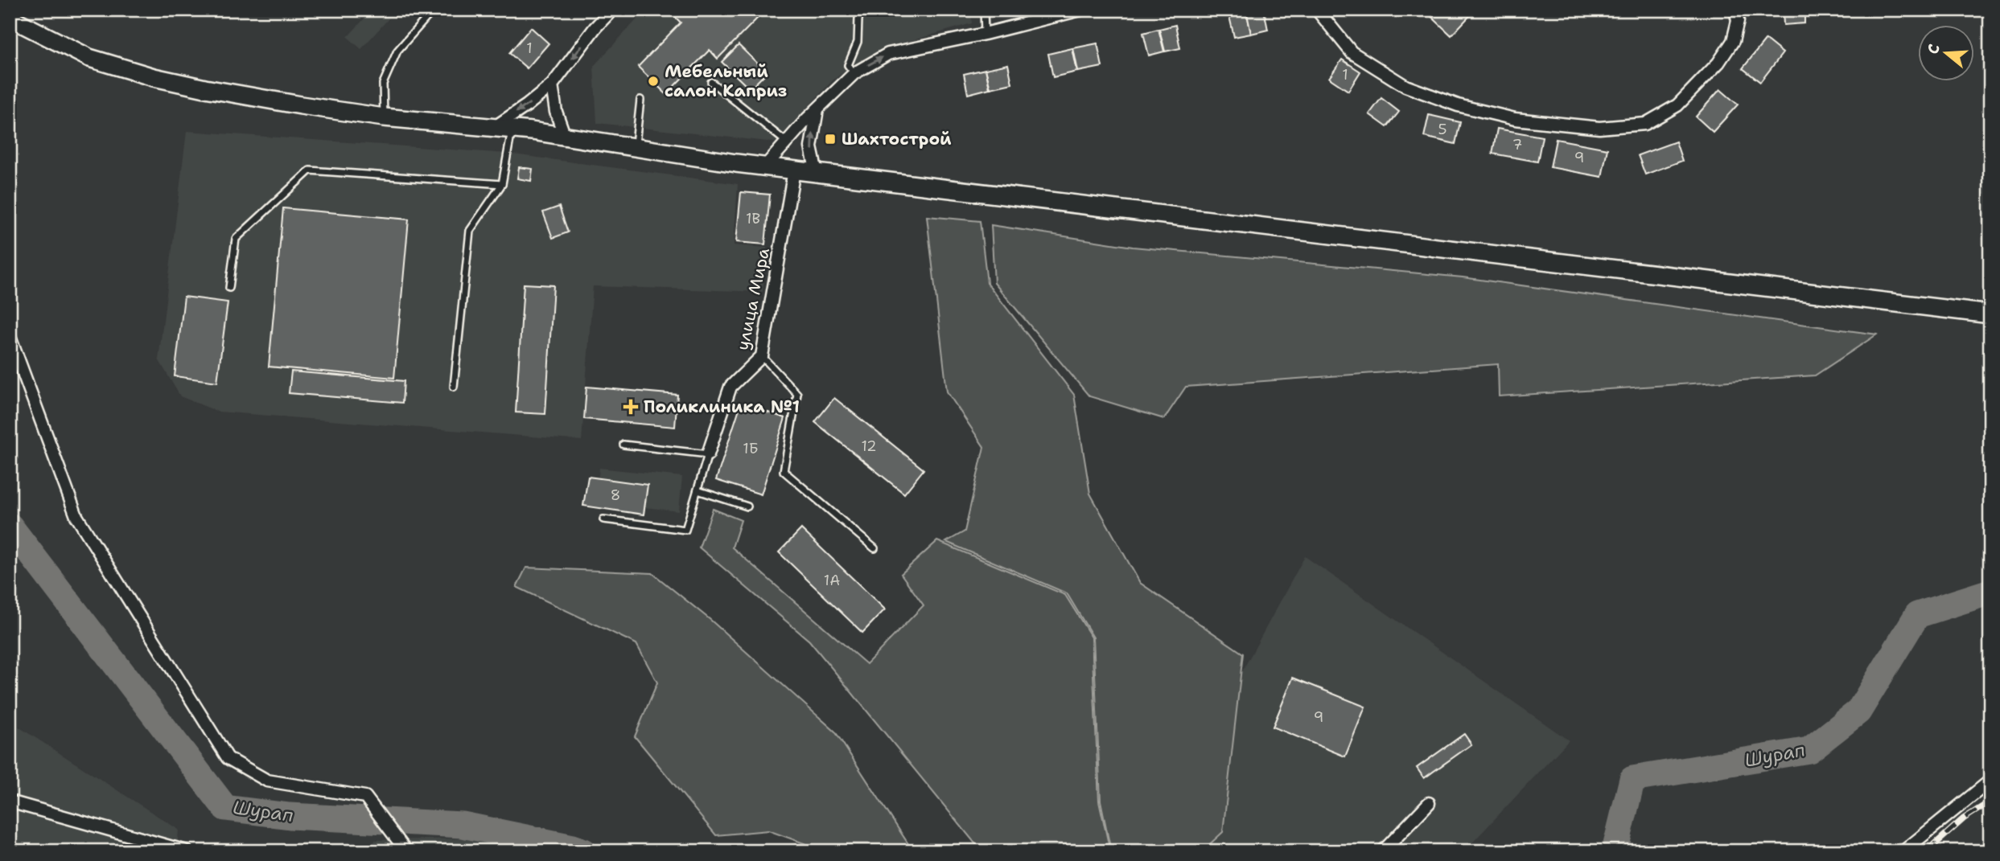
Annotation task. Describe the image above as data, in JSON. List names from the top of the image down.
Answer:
{
  "streets": {
    "street": ["улица Мира"]
  },
  "water": ["Шурап"],
  "places": {
    "other": ["Мебельный салон Каприз"],
    "transit": ["Шахтострой"],
    "health": ["Поликлиника №1"]
  },
  "house_numbers": [
    "1",
    "1",
    "5",
    "7",
    "9",
    "1В",
    "12",
    "1Б",
    "8",
    "1А",
    "9"
  ],
  "north": "left"
}
